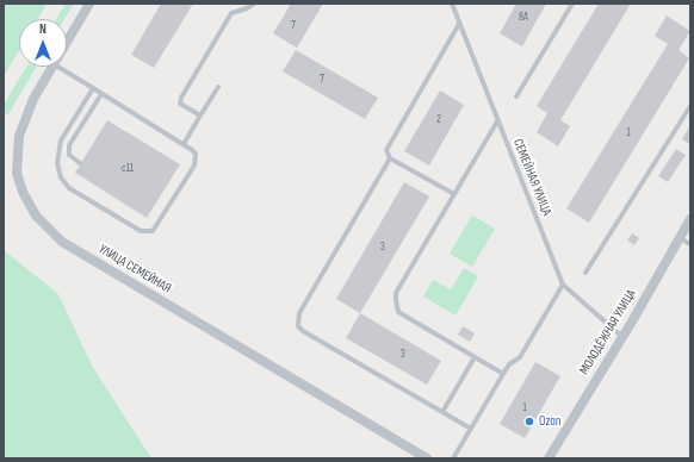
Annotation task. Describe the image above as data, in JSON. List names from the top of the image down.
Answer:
{
  "streets": {
    "street": ["УЛИЦА СЕМЕЙНАЯ", "МОЛОДЁЖНАЯ УЛИЦА"],
    "lane": ["СЕМЕЙНАЯ УЛИЦА"]
  },
  "crossings": [
    ["СЕМЕЙНАЯ УЛИЦА", "МОЛОДЁЖНАЯ УЛИЦА"]
  ],
  "places": ["Ozon"],
  "house_numbers": [
    "8А",
    "7",
    "7",
    "2",
    "1",
    "с11",
    "3",
    "3",
    "1"
  ],
  "north": "top"
}
